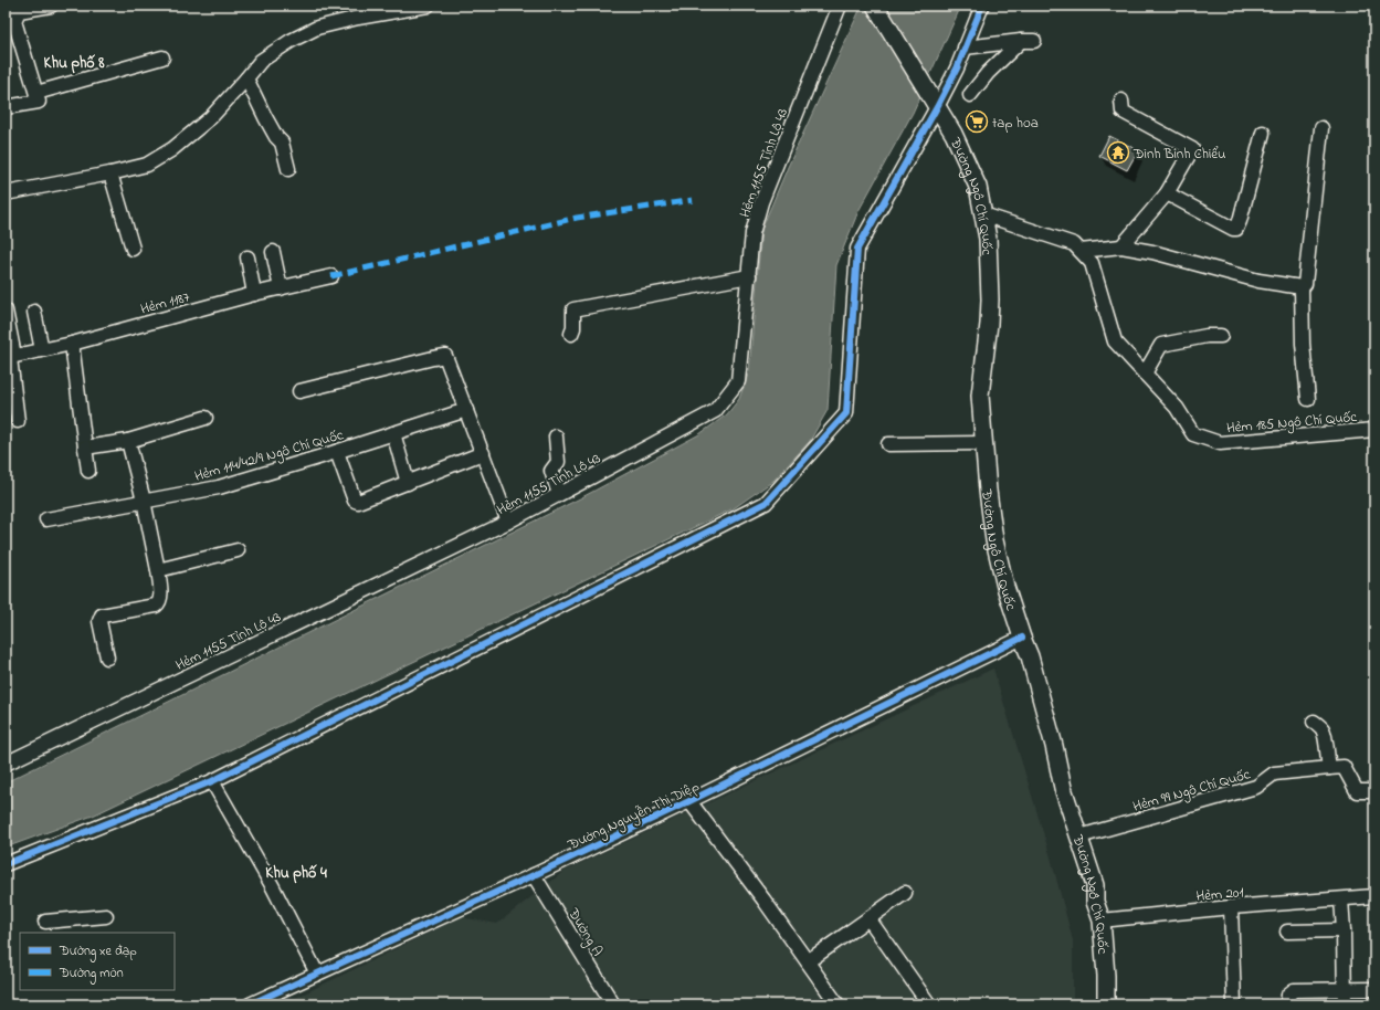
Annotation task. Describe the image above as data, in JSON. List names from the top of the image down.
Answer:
{
  "streets": {
    "main road": ["Đường Ngô Chí Quốc"],
    "street": [
      "Hẻm 1155 Tỉnh Lộ 43",
      "Hẻm 1187",
      "Hẻm 185 Ngô Chí Quốc",
      "Hẻm 114/42/9 Ngô Chí Quốc",
      "Hẻm 99 Ngô Chí Quốc",
      "Đường Nguyễn Thị Diệp",
      "Hẻm 201",
      "Đường A"
    ]
  },
  "crossings": [
    ["Đường Ngô Chí Quốc", "Hẻm 185 Ngô Chí Quốc"],
    ["Đường Ngô Chí Quốc", "Hẻm 99 Ngô Chí Quốc"],
    ["Đường Ngô Chí Quốc", "Đường Nguyễn Thị Diệp"],
    ["Đường Ngô Chí Quốc", "Hẻm 201"],
    ["Đường Nguyễn Thị Diệp", "Đường A"]
  ],
  "districts": ["Khu phố 8", "Khu phố 4"],
  "places": {
    "supermarket": ["tap hoa"],
    "temple": ["Đình Bình Chiểu"]
  },
  "legend": ["Đường xe đạp", "Đường mòn"]
}
